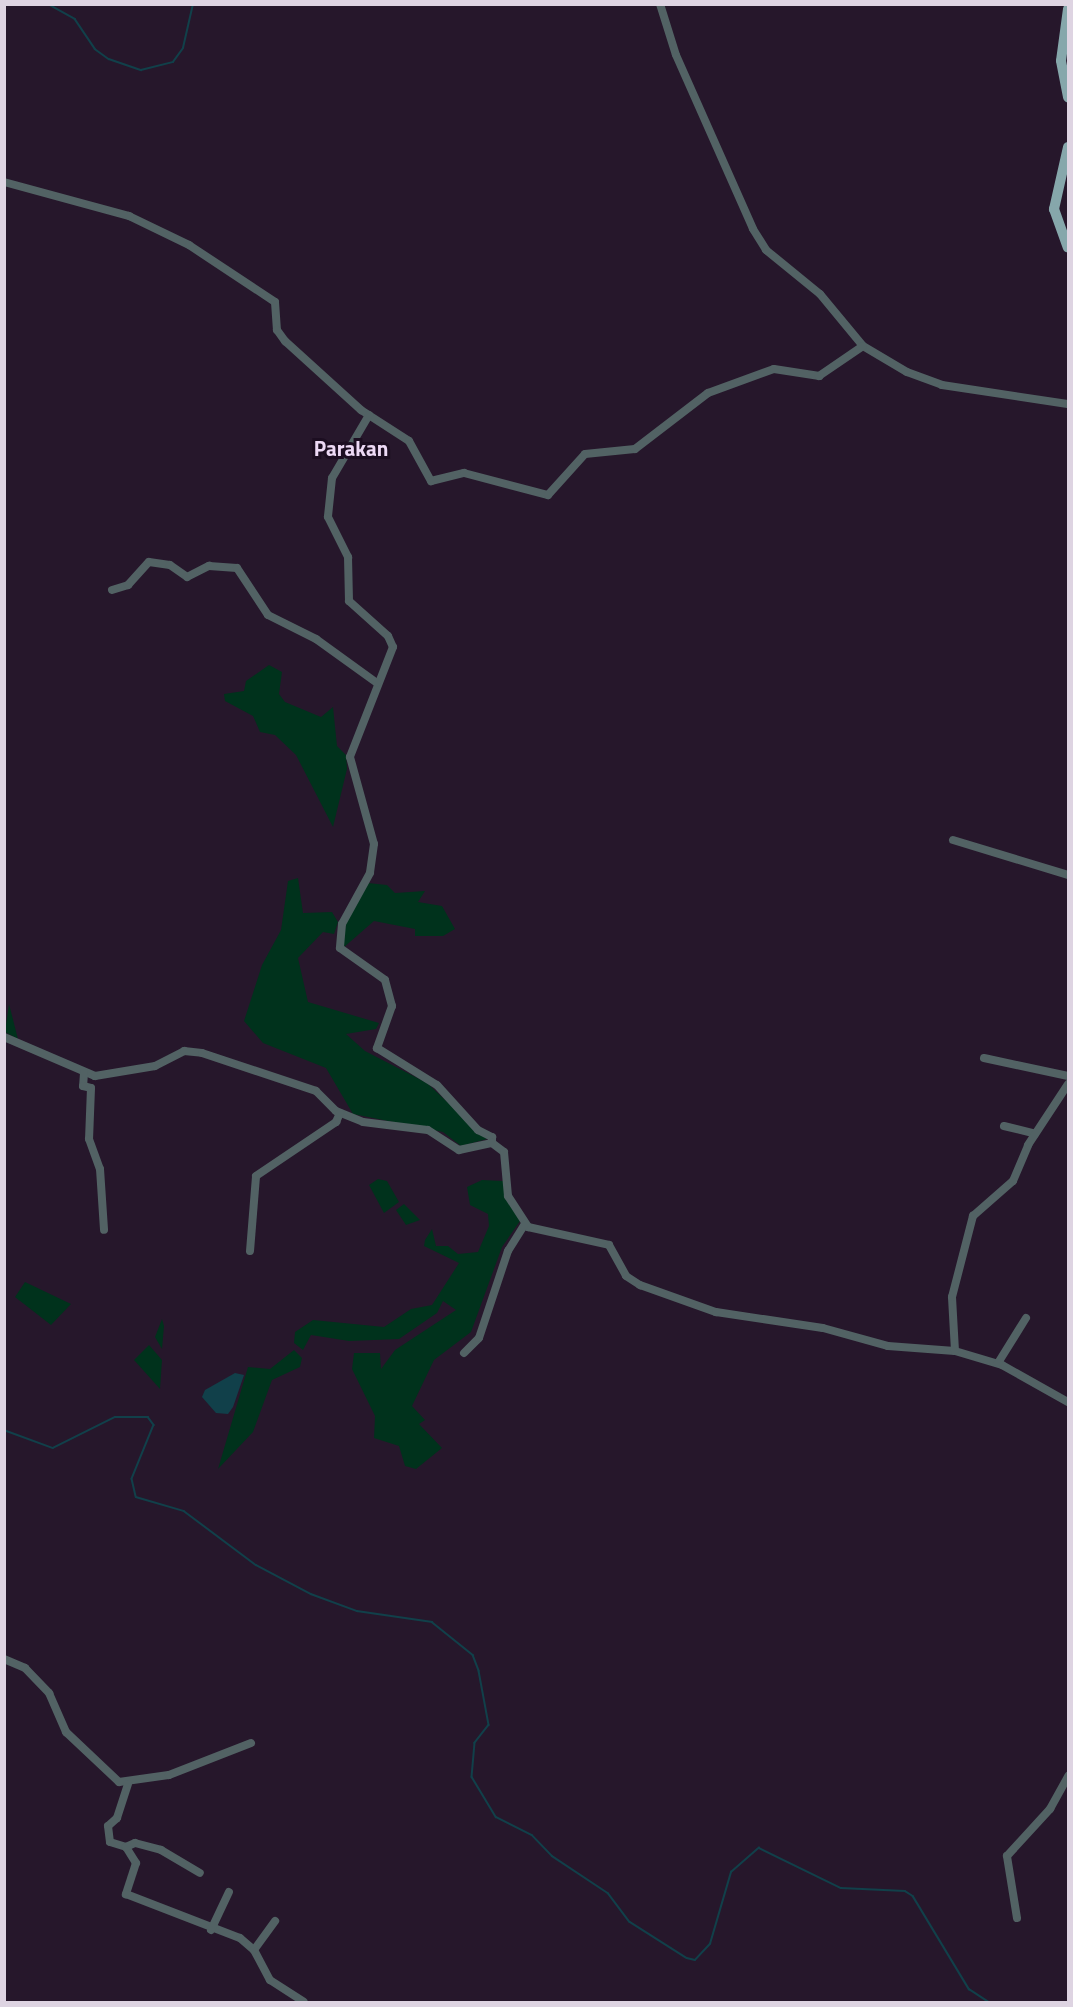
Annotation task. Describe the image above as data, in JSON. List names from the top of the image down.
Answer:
{
  "districts": ["Parakan"]
}
